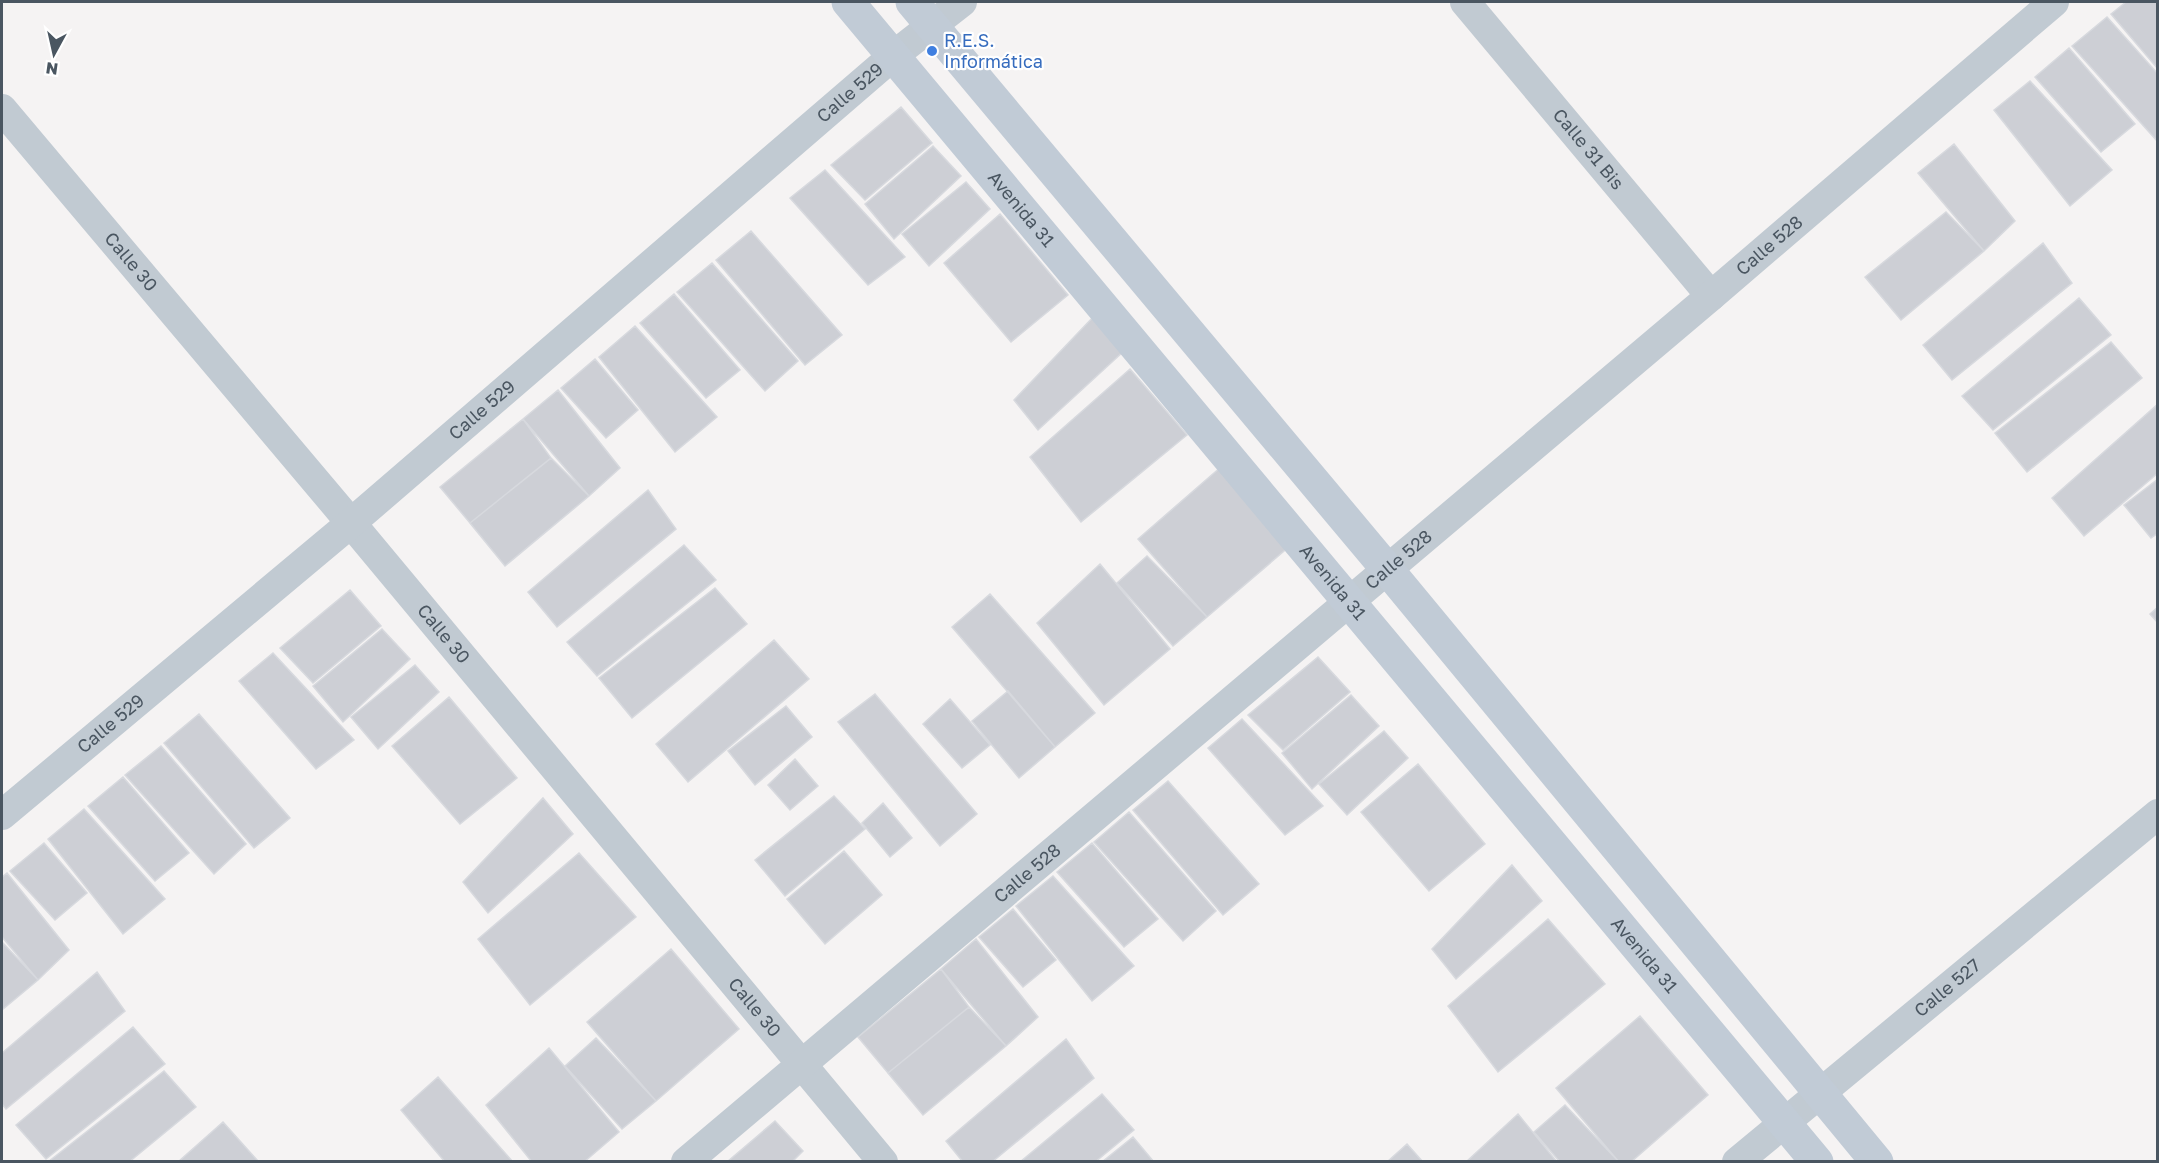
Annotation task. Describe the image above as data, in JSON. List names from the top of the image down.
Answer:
{
  "streets": {
    "main road": ["Avenida 31"],
    "street": [
      "Calle 529",
      "Calle 31 Bis",
      "Calle 528",
      "Calle 30",
      "Calle 527"
    ]
  },
  "crossings": [
    ["Calle 529", "Avenida 31"],
    ["Calle 529", "Calle 30"],
    ["Calle 31 Bis", "Calle 528"],
    ["Avenida 31", "Calle 528"],
    ["Avenida 31", "Calle 527"],
    ["Calle 528", "Calle 30"]
  ],
  "places": ["R.E.S. Informática"],
  "north": "bottom"
}
